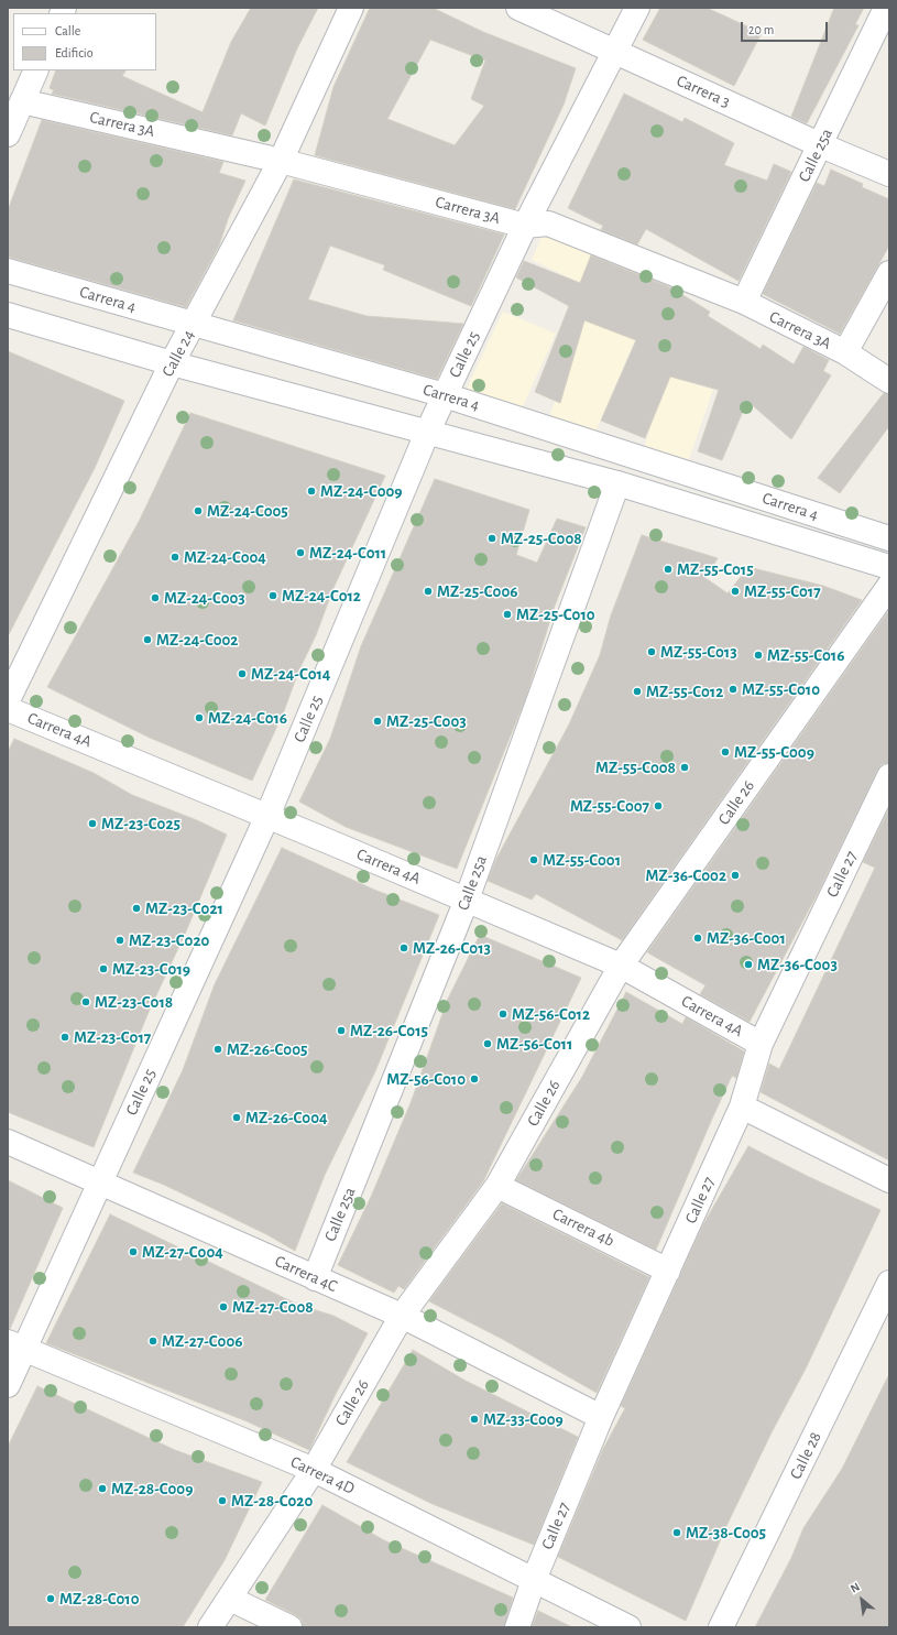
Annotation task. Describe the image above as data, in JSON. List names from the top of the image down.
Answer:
{
  "streets": {
    "street": [
      "Carrera 3",
      "Carrera 3A",
      "Calle 25a",
      "Carrera 4",
      "Calle 24",
      "Calle 25",
      "Carrera 4A",
      "Calle 26",
      "Calle 27",
      "Carrera 4b",
      "Carrera 4C",
      "Calle 28",
      "Carrera 4D"
    ]
  },
  "crossings": [
    ["Carrera 3", "Calle 25a"],
    ["Carrera 3", "Calle 25"],
    ["Carrera 3A", "Calle 25a"],
    ["Carrera 3A", "Calle 24"],
    ["Carrera 3A", "Calle 25"],
    ["Calle 25a", "Carrera 4"],
    ["Calle 25a", "Carrera 4A"],
    ["Calle 25a", "Carrera 4C"],
    ["Carrera 4", "Calle 24"],
    ["Carrera 4", "Calle 25"],
    ["Calle 25", "Carrera 4A"],
    ["Calle 25", "Carrera 4C"],
    ["Calle 25", "Carrera 4D"],
    ["Carrera 4A", "Calle 26"],
    ["Carrera 4A", "Calle 27"],
    ["Calle 26", "Carrera 4b"],
    ["Calle 26", "Carrera 4C"],
    ["Calle 26", "Carrera 4D"],
    ["Calle 27", "Carrera 4b"],
    ["Calle 27", "Carrera 4C"],
    ["Calle 27", "Carrera 4D"]
  ],
  "places": [
    "MZ-24-C009",
    "MZ-24-C005",
    "MZ-25-C008",
    "MZ-24-C011",
    "MZ-24-C004",
    "MZ-55-C015",
    "MZ-25-C006",
    "MZ-55-C017",
    "MZ-24-C012",
    "MZ-24-C003",
    "MZ-25-C010",
    "MZ-24-C002",
    "MZ-55-C013",
    "MZ-55-C016",
    "MZ-24-C014",
    "MZ-55-C010",
    "MZ-55-C012",
    "MZ-24-C016",
    "MZ-25-C003",
    "MZ-55-C009",
    "MZ-55-C008",
    "MZ-55-C007",
    "MZ-23-C025",
    "MZ-55-C001",
    "MZ-36-C002",
    "MZ-23-C021",
    "MZ-36-C001",
    "MZ-23-C020",
    "MZ-26-C013",
    "MZ-36-C003",
    "MZ-23-C019",
    "MZ-23-C018",
    "MZ-56-C012",
    "MZ-26-C015",
    "MZ-23-C017",
    "MZ-56-C011",
    "MZ-26-C005",
    "MZ-56-C010",
    "MZ-26-C004",
    "MZ-27-C004",
    "MZ-27-C008",
    "MZ-27-C006",
    "MZ-33-C009",
    "MZ-28-C009",
    "MZ-28-C020",
    "MZ-38-C005",
    "MZ-28-C010"
  ],
  "legend": ["Calle", "Edificio"],
  "scale_bar": "20 m",
  "north": "top left"
}
